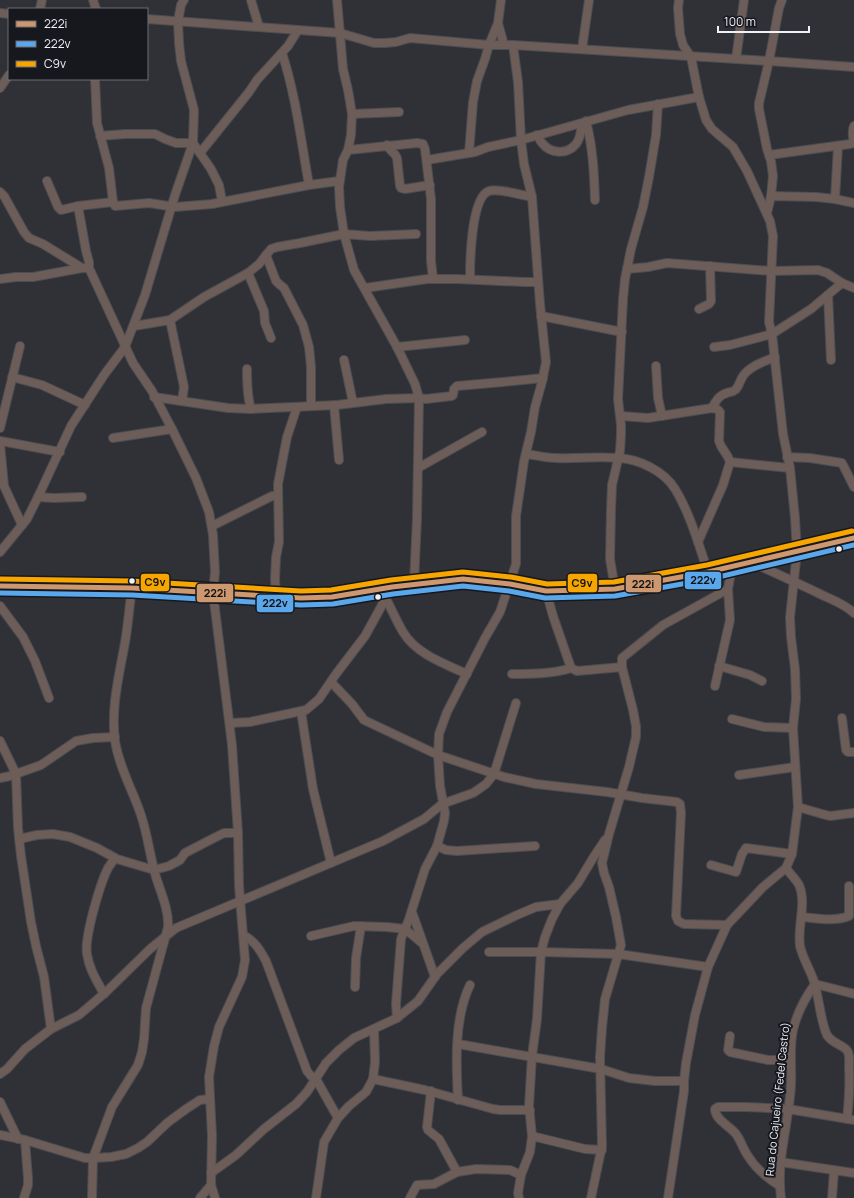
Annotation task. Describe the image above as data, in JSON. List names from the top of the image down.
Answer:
{
  "streets": {
    "street": ["Rua do Cajueiro (Fedel Castro)"]
  },
  "lines": ["transit line C9v", "transit line 222i", "transit line 222v"],
  "legend": ["222i", "222v", "C9v"],
  "scale_bar": "100 m"
}
